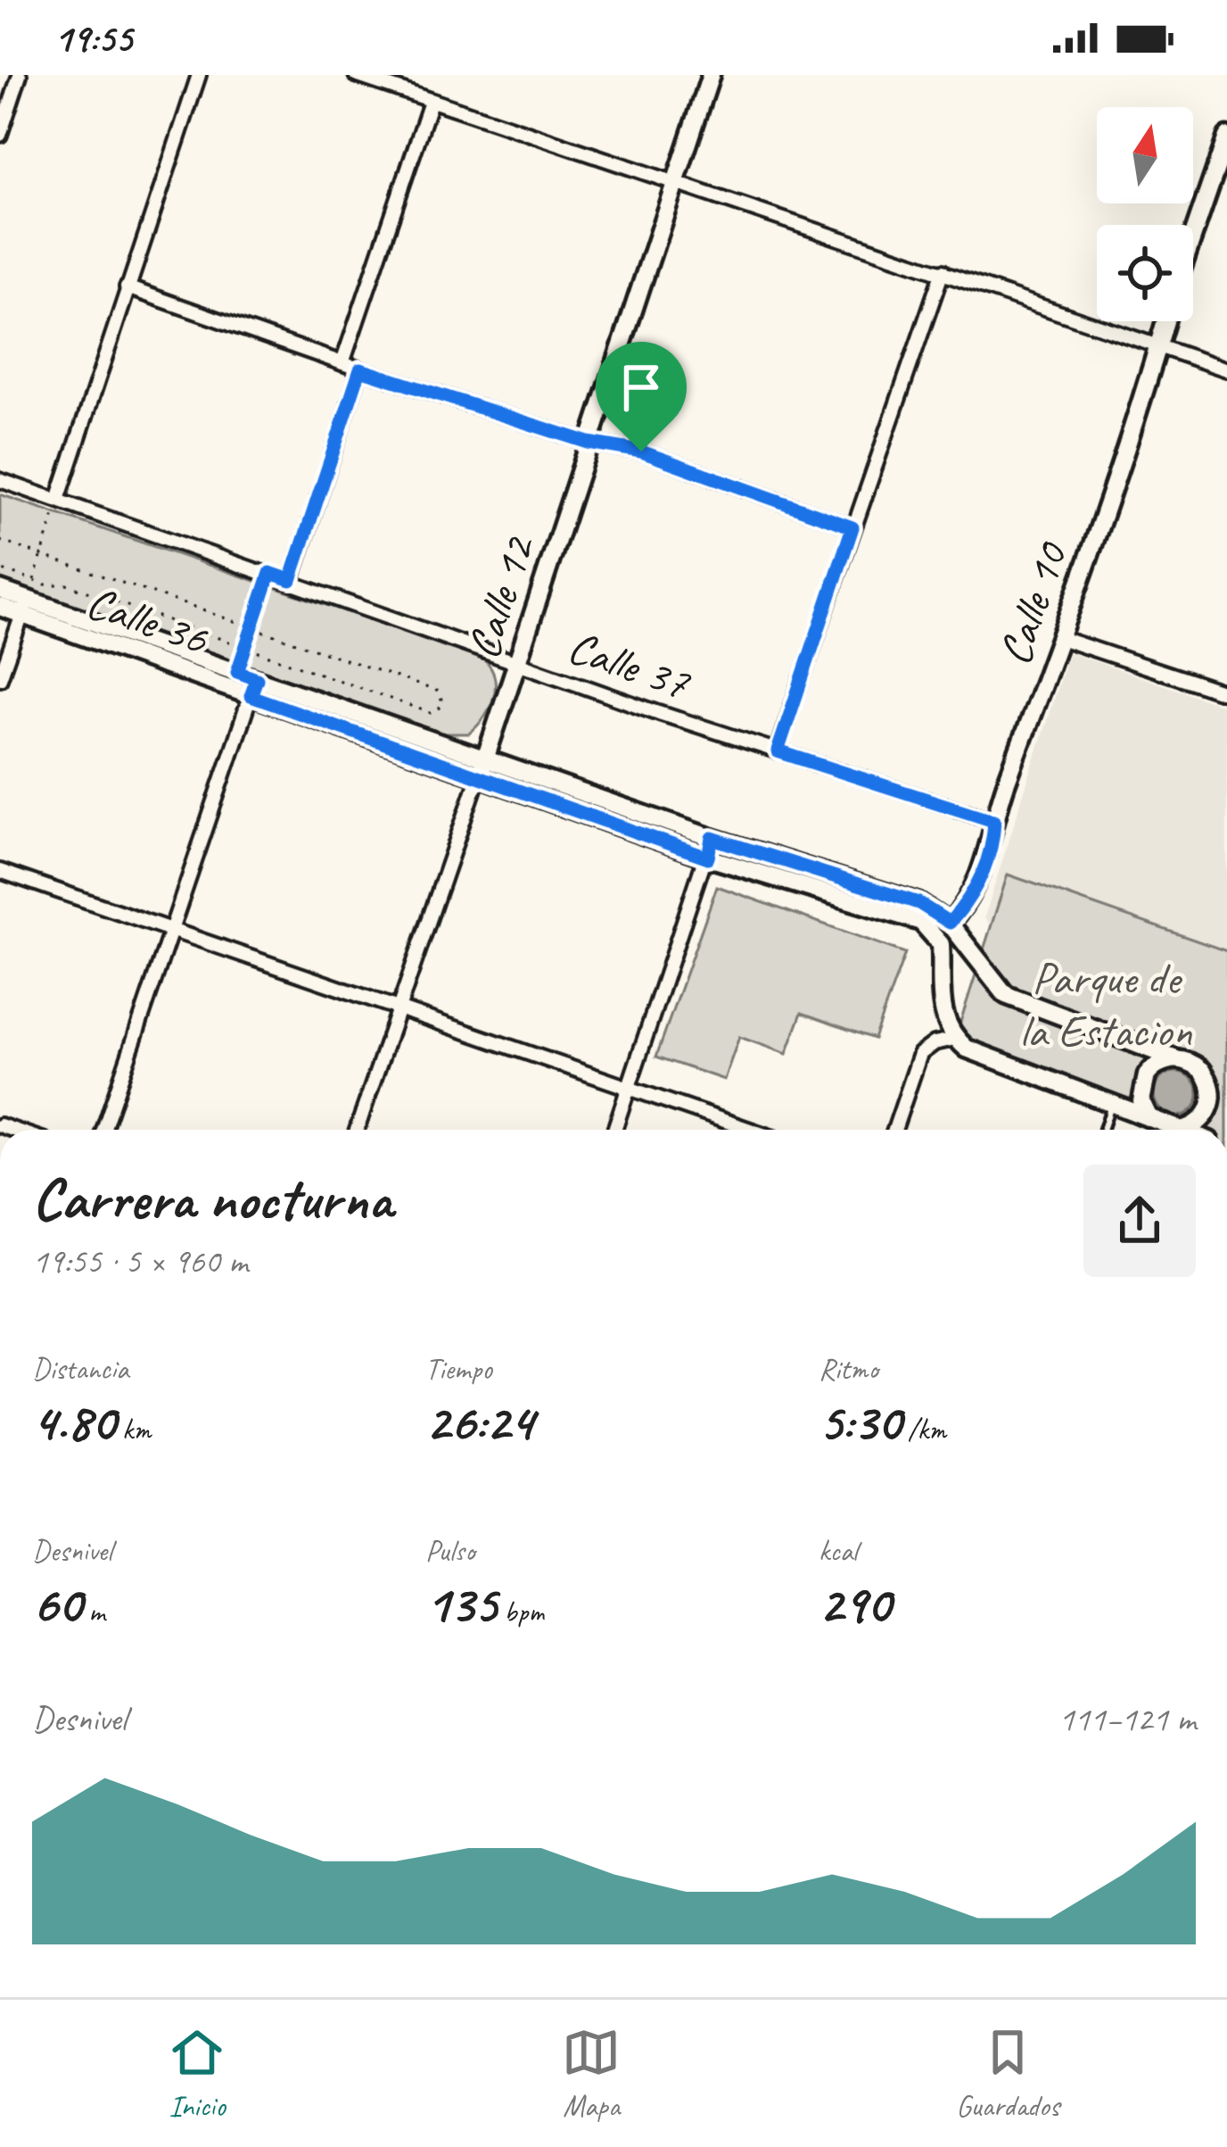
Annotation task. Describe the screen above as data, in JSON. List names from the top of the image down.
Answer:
{
  "streets": {
    "street": [
      "Calle 12",
      "Calle 10",
      "Calle 36",
      "Calle 37"
    ]
  },
  "crossings": [
    ["Calle 12", "Calle 36"],
    ["Calle 12", "Calle 37"],
    ["Calle 10", "Calle 36"],
    ["Calle 10", "Calle 37"]
  ],
  "parks": ["Parque de la Estacion"],
  "north": "top",
  "page": {
    "status": "19:55",
    "heading": ["Carrera nocturna", "19:55 · 5 × 960 m"],
    "stats": [
      ["Distancia", "4.80 km"],
      ["Tiempo", "26:24"],
      ["Ritmo", "5:30 /km"],
      ["Desnivel", "60 m"],
      ["Pulso", "135 bpm"],
      ["kcal", "290"]
    ],
    "chart": ["Desnivel", "111–121 m"],
    "tabs": ["Inicio", "Mapa", "Guardados"]
  }
}
